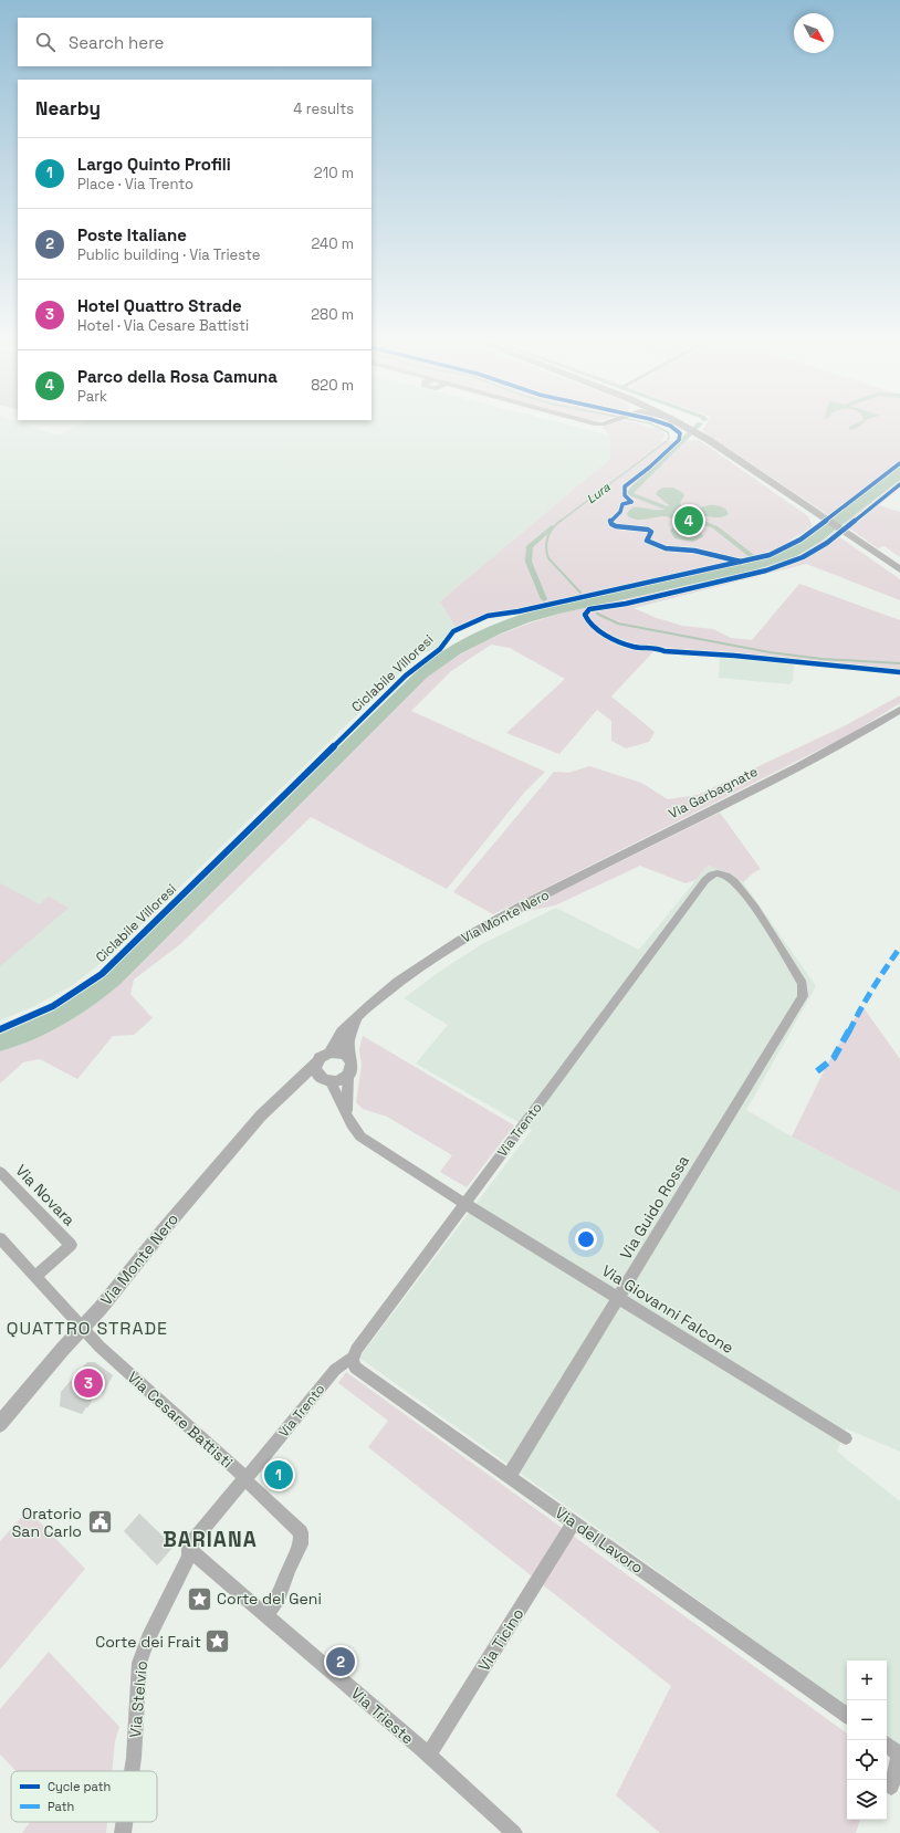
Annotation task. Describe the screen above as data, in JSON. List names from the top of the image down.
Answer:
{
  "streets": {
    "street": [
      "Via Garbagnate",
      "Via Monte Nero",
      "Via Trento",
      "Via Novara",
      "Via Guido Rossa",
      "Via Giovanni Falcone",
      "Via Cesare Battisti",
      "Via del Lavoro",
      "Via Ticino",
      "Via Stelvio",
      "Via Trieste"
    ],
    "cycle path": ["Ciclabile Villoresi"]
  },
  "crossings": [
    ["Via Garbagnate", "Via Monte Nero"],
    ["Via Monte Nero", "Via Giovanni Falcone"],
    ["Via Monte Nero", "Via Cesare Battisti"],
    ["Via Trento", "Via Guido Rossa"],
    ["Via Trento", "Via Giovanni Falcone"],
    ["Via Trento", "Via Cesare Battisti"],
    ["Via Trento", "Via del Lavoro"],
    ["Via Trento", "Via Stelvio"],
    ["Via Trento", "Via Trieste"],
    ["Via Novara", "Via Cesare Battisti"],
    ["Via Guido Rossa", "Via Giovanni Falcone"],
    ["Via Guido Rossa", "Via del Lavoro"],
    ["Via Cesare Battisti", "Via Trieste"],
    ["Via del Lavoro", "Via Ticino"],
    ["Via Ticino", "Via Trieste"],
    ["Via Stelvio", "Via Trieste"]
  ],
  "districts": ["QUATTRO STRADE", "BARIANA"],
  "water": ["Lura"],
  "places": {
    "public building": ["Oratorio San Carlo"],
    "place": ["Corte del Geni", "Corte dei Frait"]
  },
  "legend": ["Cycle path", "Path"],
  "north": "bottom right",
  "page": {
    "search": "Search here",
    "heading": ["Nearby", "4 results"],
    "list": [
      {
        "mark": "1",
        "name": "Largo Quinto Profili",
        "note": "Place · Via Trento",
        "value": "210 m"
      },
      {
        "mark": "2",
        "name": "Poste Italiane",
        "note": "Public building · Via Trieste",
        "value": "240 m"
      },
      {
        "mark": "3",
        "name": "Hotel Quattro Strade",
        "note": "Hotel · Via Cesare Battisti",
        "value": "280 m"
      },
      {
        "mark": "4",
        "name": "Parco della Rosa Camuna",
        "note": "Park",
        "value": "820 m"
      }
    ],
    "pins": [
      "4",
      "3",
      "1",
      "2"
    ],
    "map_buttons": ["+", "−"]
  }
}
